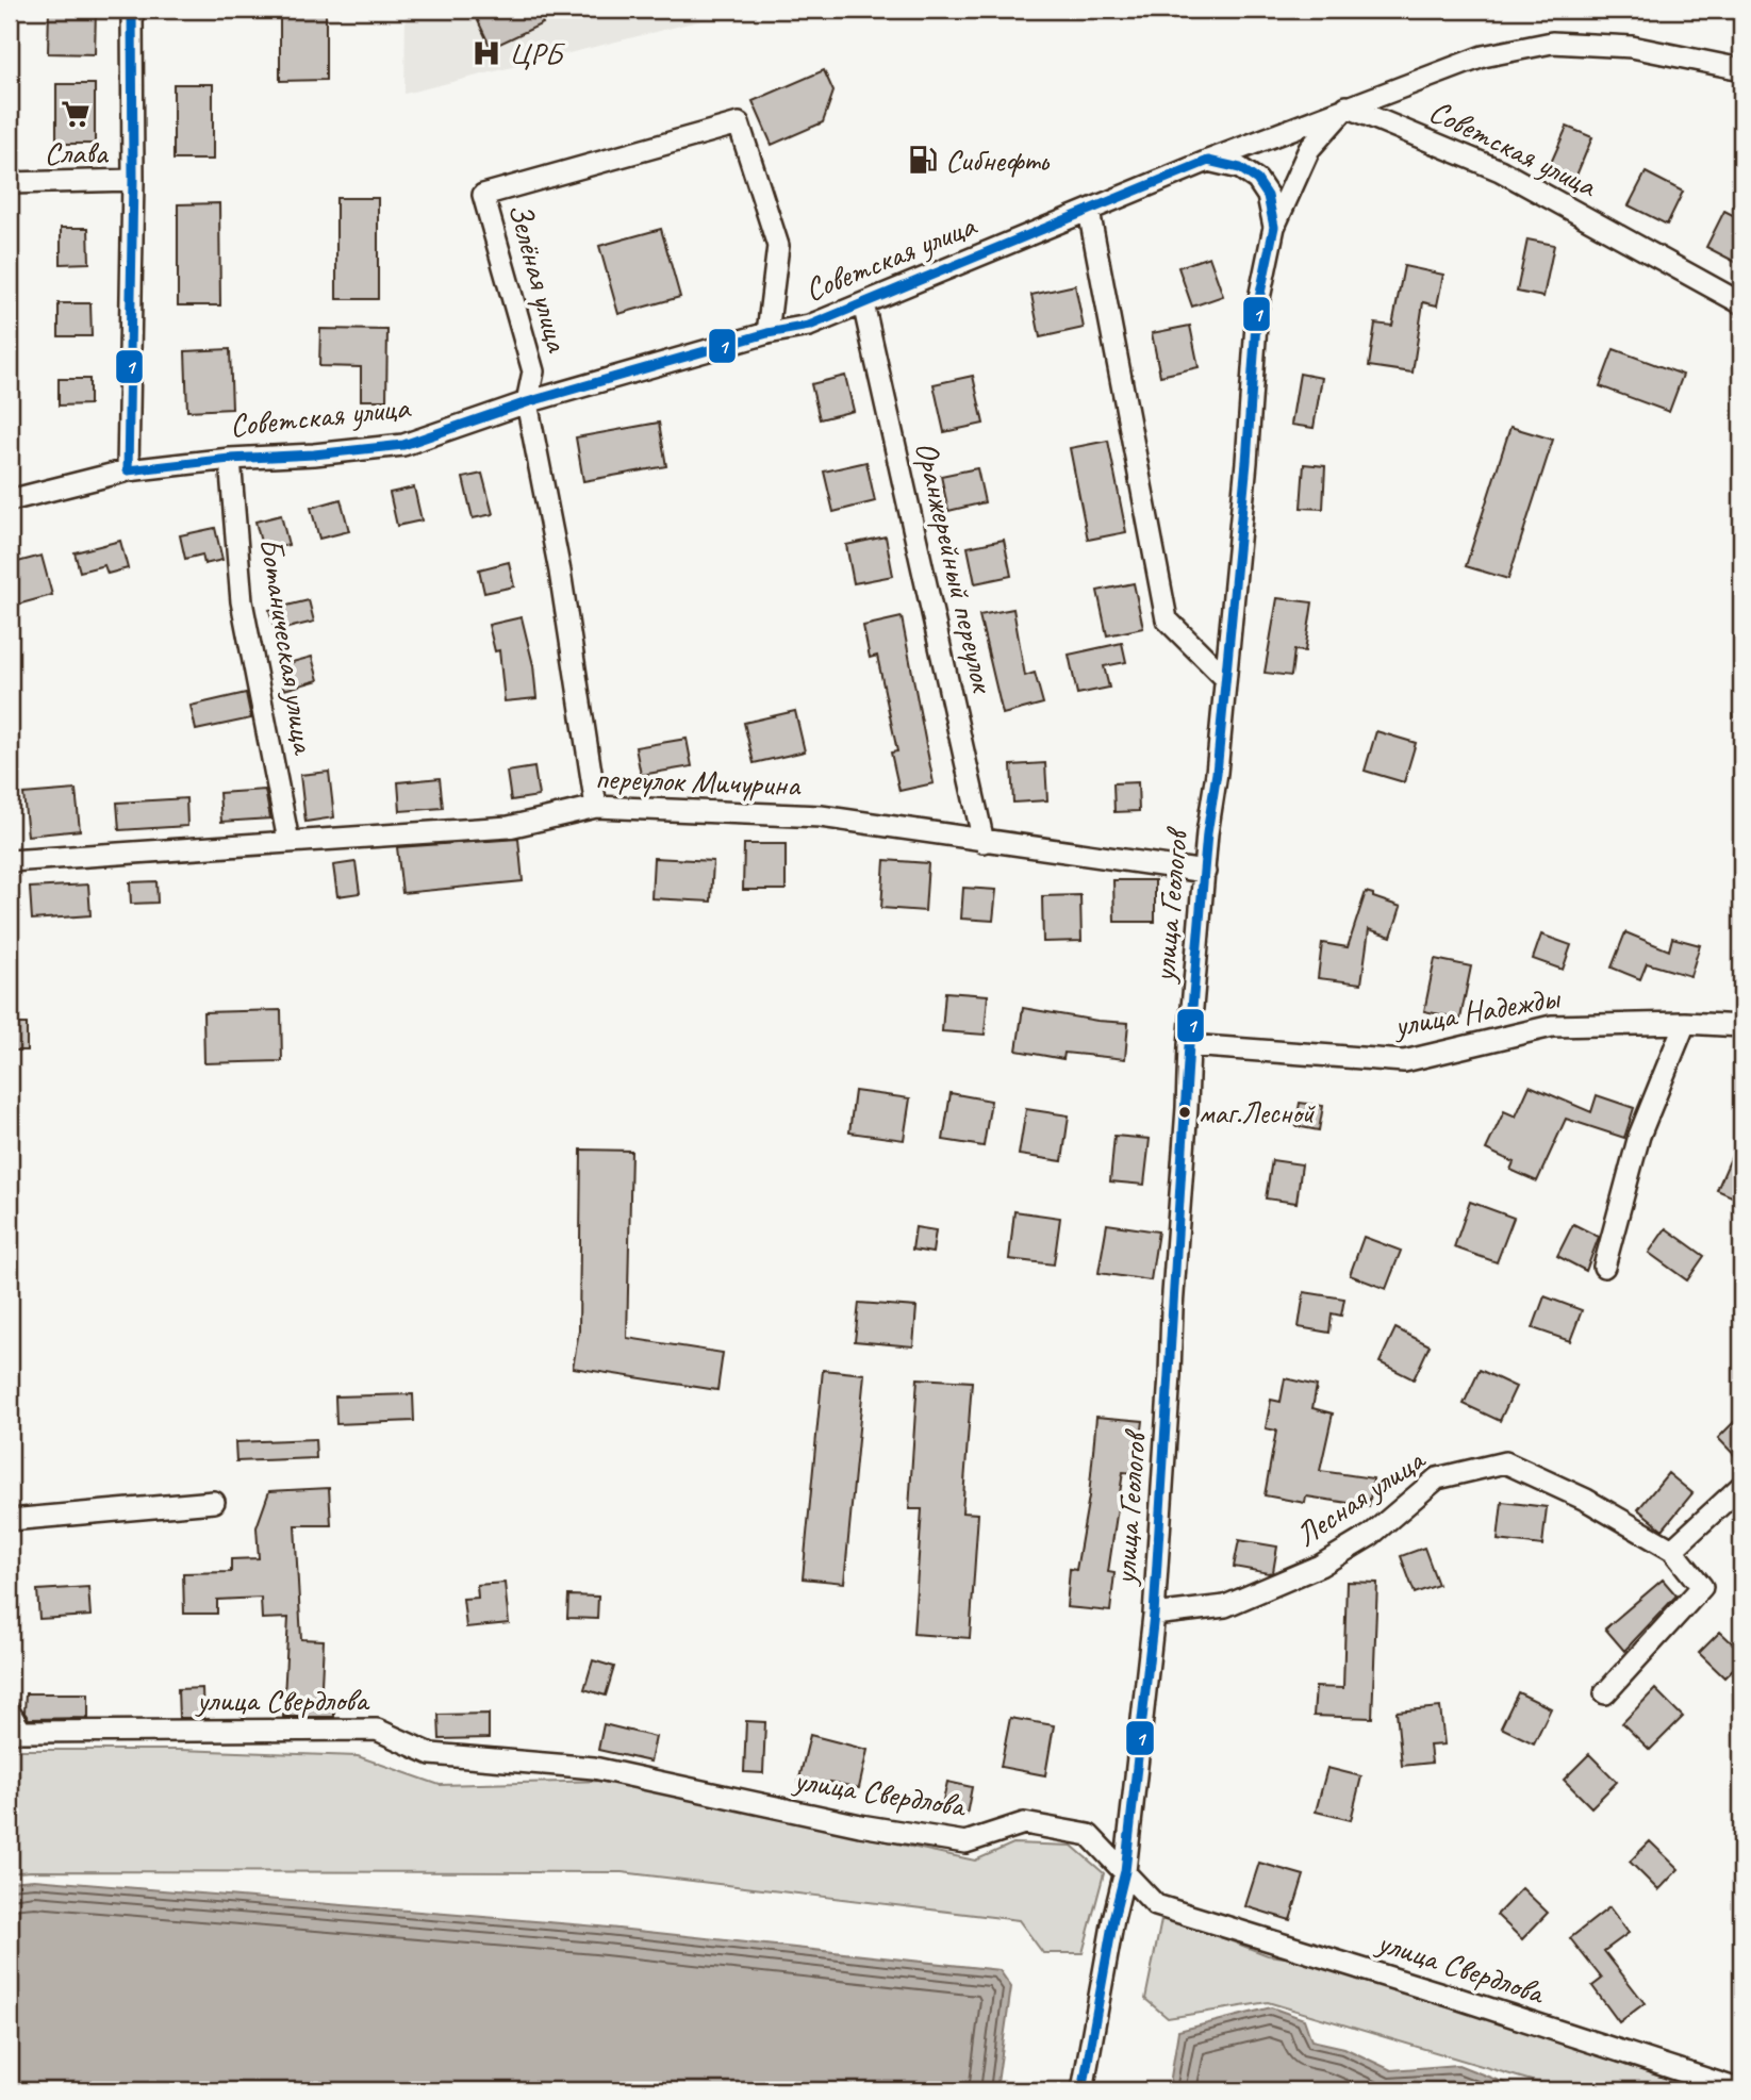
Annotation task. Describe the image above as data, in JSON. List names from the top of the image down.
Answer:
{
  "streets": {
    "street": [
      "Советская улица",
      "Зелёная улица",
      "Оранжерейный переулок",
      "Ботаническая улица",
      "переулок Мичурина",
      "улица Геологов",
      "улица Надежды",
      "Лесная улица",
      "улица Свердлова"
    ]
  },
  "crossings": [
    ["Советская улица", "Зелёная улица"],
    ["Советская улица", "Оранжерейный переулок"],
    ["Советская улица", "Ботаническая улица"],
    ["Советская улица", "улица Геологов"],
    ["Зелёная улица", "переулок Мичурина"],
    ["Оранжерейный переулок", "переулок Мичурина"],
    ["Ботаническая улица", "переулок Мичурина"],
    ["переулок Мичурина", "улица Геологов"],
    ["улица Геологов", "улица Надежды"],
    ["улица Геологов", "Лесная улица"],
    ["улица Геологов", "улица Свердлова"]
  ],
  "places": {
    "hospital": ["ЦРБ"],
    "supermarket": ["Слава"],
    "fuel station": ["Сибнефть"],
    "other": ["маг.Лесной"]
  },
  "lines": ["transit line 1"]
}
